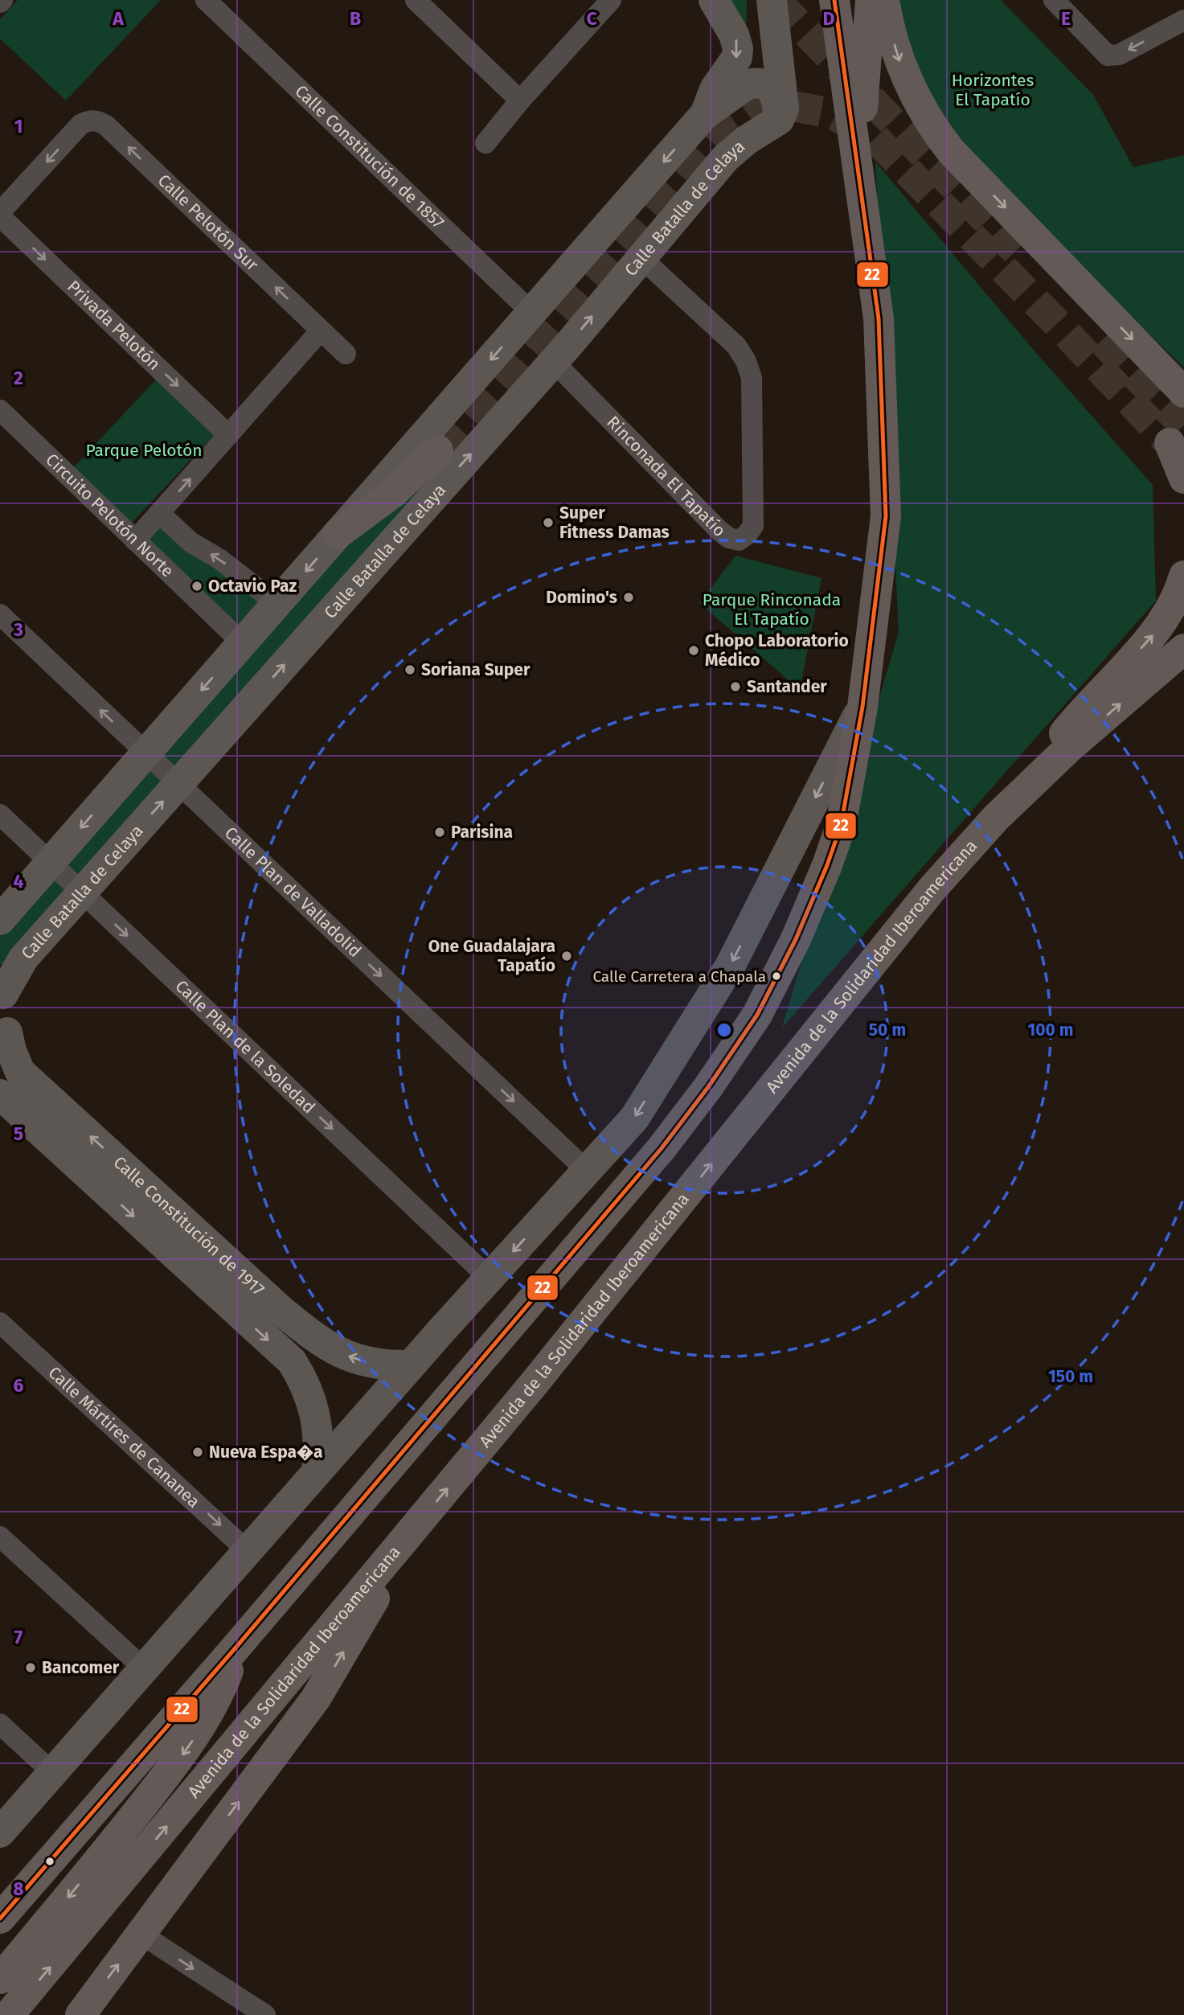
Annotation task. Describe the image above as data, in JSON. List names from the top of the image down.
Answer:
{
  "streets": {
    "highway": ["Avenida de la Solidaridad Iberoamericana"],
    "street": [
      "Calle Constitución de 1857",
      "Calle Batalla de Celaya",
      "Calle Pelotón Sur",
      "Privada Pelotón",
      "Rinconada El Tapatío",
      "Circuito Pelotón Norte",
      "Calle Plan de Valladolid",
      "Calle Plan de la Soledad",
      "Calle Constitución de 1917",
      "Calle Mártires de Cananea"
    ]
  },
  "crossings": [
    ["Calle Batalla de Celaya", "Rinconada El Tapatío"],
    ["Calle Batalla de Celaya", "Calle Plan de Valladolid"],
    ["Calle Batalla de Celaya", "Calle Plan de la Soledad"],
    ["Calle Batalla de Celaya", "Calle Constitución de 1917"],
    ["Calle Pelotón Sur", "Privada Pelotón"]
  ],
  "one_way": ["Privada Pelotón", "Calle Plan de la Soledad"],
  "parks": ["Horizontes El Tapatío", "Parque Pelotón", "Parque Rinconada El Tapatío"],
  "places": [
    "Super Fitness Damas",
    "Octavio Paz",
    "Domino's",
    "Chopo Laboratorio Médico",
    "Soriana Super",
    "Santander",
    "Parisina",
    "One Guadalajara Tapatío",
    "Calle Carretera a Chapala",
    "Nueva Espa�a",
    "Bancomer"
  ],
  "lines": ["transit line 22"],
  "grid": {
    "columns": [
      "A",
      "B",
      "C",
      "D",
      "E"
    ],
    "rows": [
      "1",
      "2",
      "3",
      "4",
      "5",
      "6",
      "7",
      "8"
    ]
  },
  "rings": ["50 m", "100 m", "150 m"]
}
